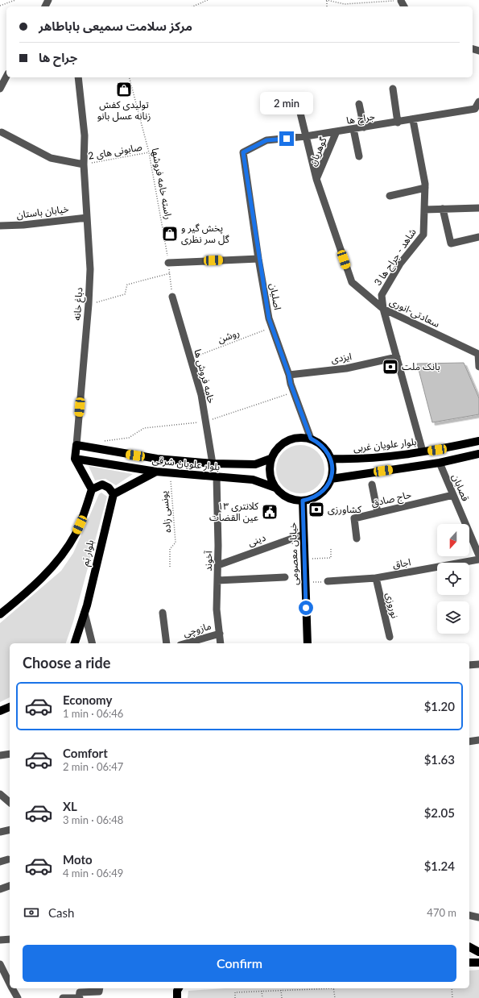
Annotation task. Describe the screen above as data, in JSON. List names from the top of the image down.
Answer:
{
  "streets": {
    "main road": [
      "بلوار علویان غربی",
      "بلوار علویان شرقی",
      "بلوار بَم",
      "خیابان معصومی"
    ],
    "street": [
      "جراح ها",
      "گوهریان",
      "خیابان باستان",
      "شاهد - جراح ها 3",
      "اصلیان",
      "دباغ خانه",
      "سعادتی-انوری",
      "ایزدی",
      "خامه فروش ها",
      "قصابان",
      "حاج صادق",
      "دینی",
      "آخوند",
      "اجاق",
      "نوروزی",
      "مازوچی"
    ],
    "path": [
      "صابونی های 2",
      "راسته خامه فروشها",
      "روشن",
      "یونسی زاده"
    ]
  },
  "crossings": [
    ["جراح ها", "گوهریان"],
    ["جراح ها", "شاهد - جراح ها 3"],
    ["جراح ها", "اصلیان"],
    ["جراح ها", "سعادتی-انوری"],
    ["صابونی های 2", "راسته خامه فروشها"],
    ["صابونی های 2", "دباغ خانه"],
    ["گوهریان", "سعادتی-انوری"],
    ["راسته خامه فروشها", "خامه فروش ها"],
    ["خیابان باستان", "دباغ خانه"],
    ["شاهد - جراح ها 3", "سعادتی-انوری"],
    ["شاهد - جراح ها 3", "ایزدی"],
    ["شاهد - جراح ها 3", "بلوار علویان غربی"],
    ["اصلیان", "روشن"],
    ["اصلیان", "ایزدی"],
    ["اصلیان", "بلوار علویان غربی"],
    ["اصلیان", "بلوار علویان شرقی"],
    ["اصلیان", "خیابان معصومی"],
    ["دباغ خانه", "بلوار علویان شرقی"],
    ["روشن", "خامه فروش ها"],
    ["خامه فروش ها", "بلوار علویان شرقی"],
    ["بلوار علویان غربی", "بلوار علویان شرقی"],
    ["بلوار علویان غربی", "خیابان معصومی"],
    ["بلوار علویان شرقی", "یونسی زاده"],
    ["بلوار علویان شرقی", "خیابان معصومی"],
    ["بلوار علویان شرقی", "آخوند"],
    ["قصابان", "حاج صادق"],
    ["دینی", "خیابان معصومی"],
    ["دینی", "آخوند"],
    ["آخوند", "مازوچی"],
    ["اجاق", "نوروزی"]
  ],
  "places": {
    "shop": ["تولیدی کفش زنانه عسل بانو", "پخش گیر و گل سر نظری"],
    "bank": ["بانک ملت", "کشاورزی"],
    "public building": ["کلانتری ۱۳ عین القضات"]
  },
  "north": "bottom",
  "page": {
    "banner": ["مرکز سلامت سمیعی باباطاهر", "جراح ها"],
    "bubble": "2 min",
    "heading": "Choose a ride",
    "list": [
      {
        "name": "Economy",
        "note": "1 min · 06:46",
        "value": "$1.20"
      },
      {
        "name": "Comfort",
        "note": "2 min · 06:47",
        "value": "$1.63"
      },
      {
        "name": "XL",
        "note": "3 min · 06:48",
        "value": "$2.05"
      },
      {
        "name": "Moto",
        "note": "4 min · 06:49",
        "value": "$1.24"
      }
    ],
    "pay": ["Cash", "470 m"],
    "buttons": "Confirm"
  }
}
